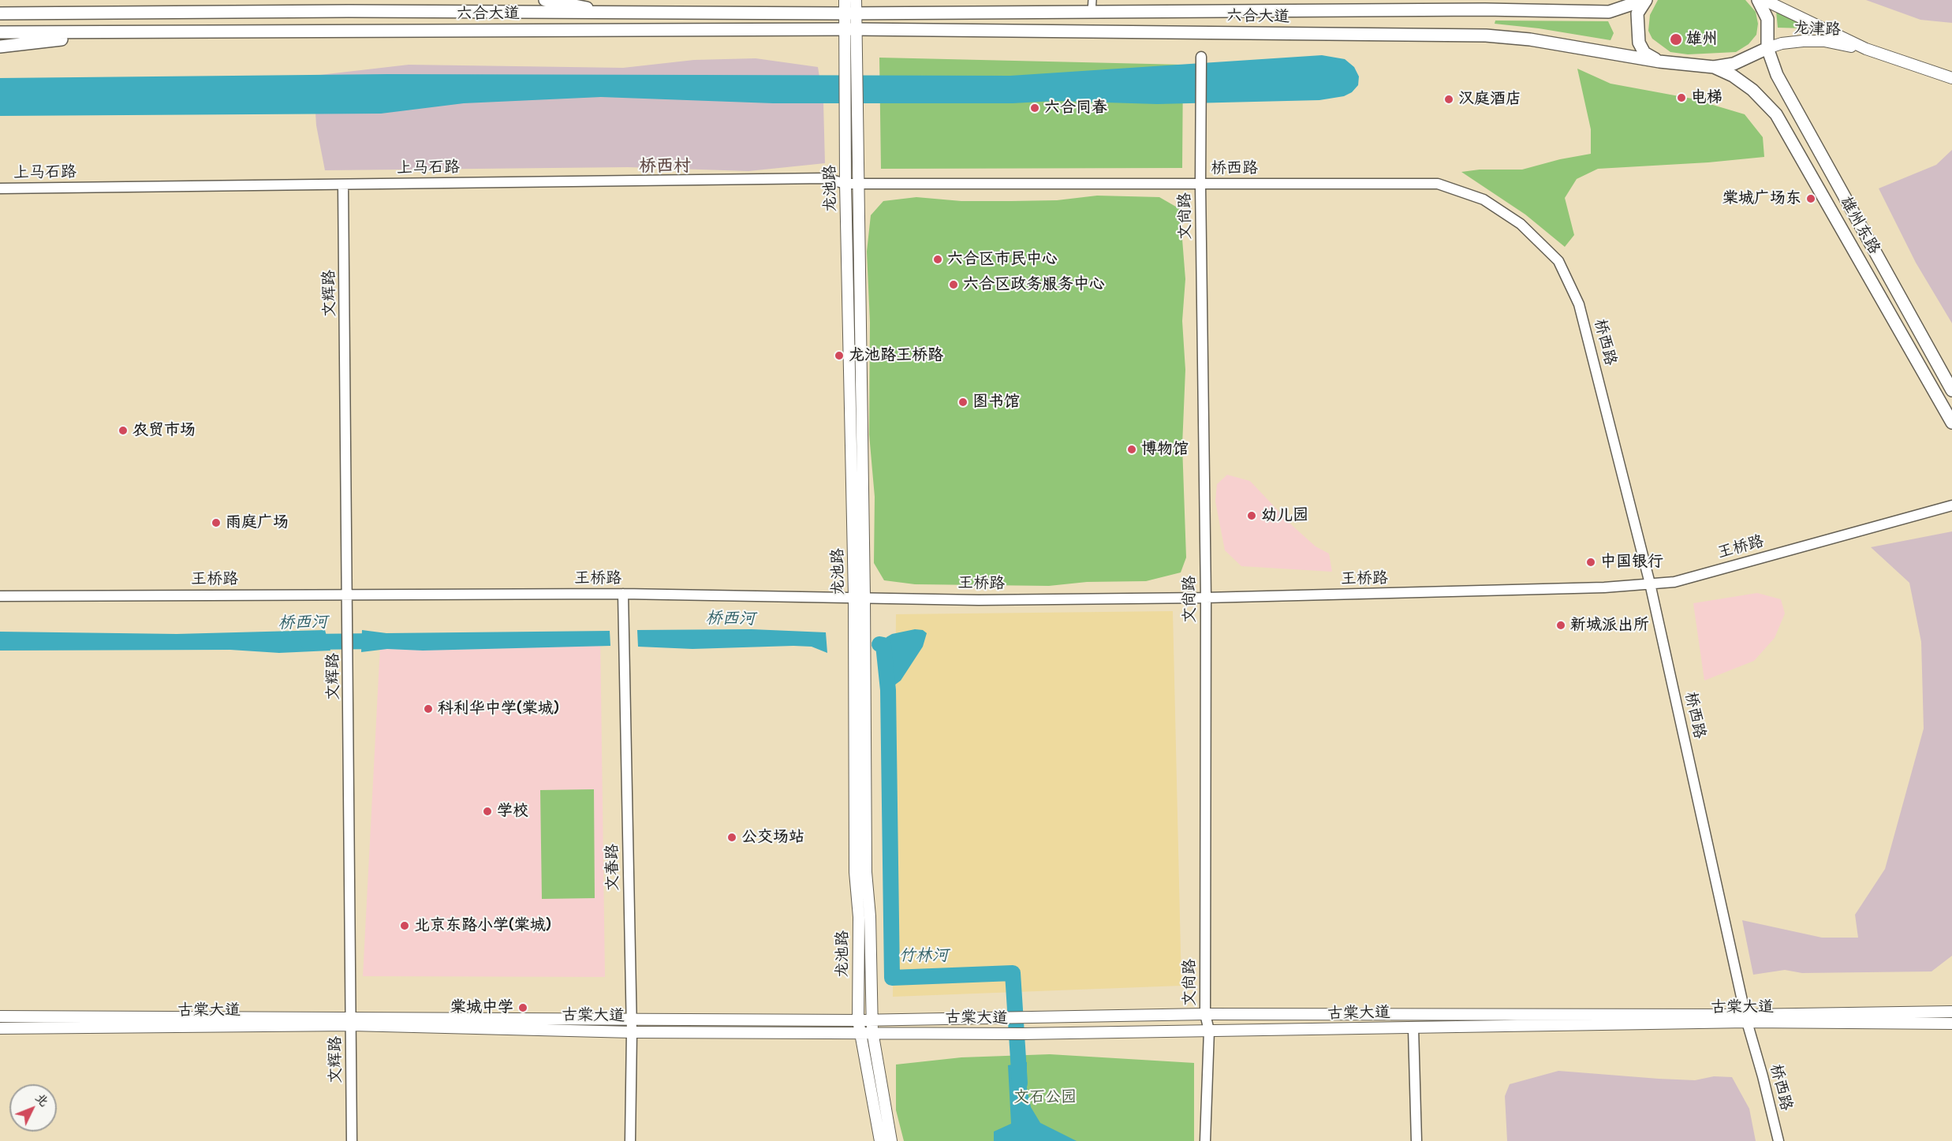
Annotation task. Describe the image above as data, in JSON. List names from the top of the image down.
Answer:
{
  "streets": {
    "highway": ["六合大道", "雄州东路"],
    "main road": ["龙津路", "龙池路", "古棠大道"],
    "street": [
      "上马石路",
      "桥西路",
      "文尚路",
      "文辉路",
      "王桥路",
      "文春路"
    ]
  },
  "crossings": [
    ["六合大道", "龙池路"],
    ["六合大道", "雄州东路"],
    ["龙津路", "雄州东路"],
    ["上马石路", "桥西路"],
    ["上马石路", "龙池路"],
    ["上马石路", "文辉路"],
    ["桥西路", "龙池路"],
    ["桥西路", "文尚路"],
    ["桥西路", "王桥路"],
    ["桥西路", "古棠大道"],
    ["龙池路", "王桥路"],
    ["龙池路", "古棠大道"],
    ["文尚路", "王桥路"],
    ["文尚路", "古棠大道"],
    ["文辉路", "王桥路"],
    ["文辉路", "古棠大道"],
    ["王桥路", "文春路"],
    ["文春路", "古棠大道"]
  ],
  "districts": ["桥西村"],
  "water": ["桥西河", "竹林河"],
  "parks": ["文石公园"],
  "places": [
    "雄州",
    "电梯",
    "汉庭酒店",
    "六合同春",
    "棠城广场东",
    "六合区市民中心",
    "六合区政务服务中心",
    "龙池路王桥路",
    "图书馆",
    "农贸市场",
    "博物馆",
    "幼儿园",
    "雨庭广场",
    "中国银行",
    "新城派出所",
    "科利华中学(棠城)",
    "学校",
    "公交场站",
    "北京东路小学(棠城)",
    "棠城中学"
  ],
  "north": "top right"
}
